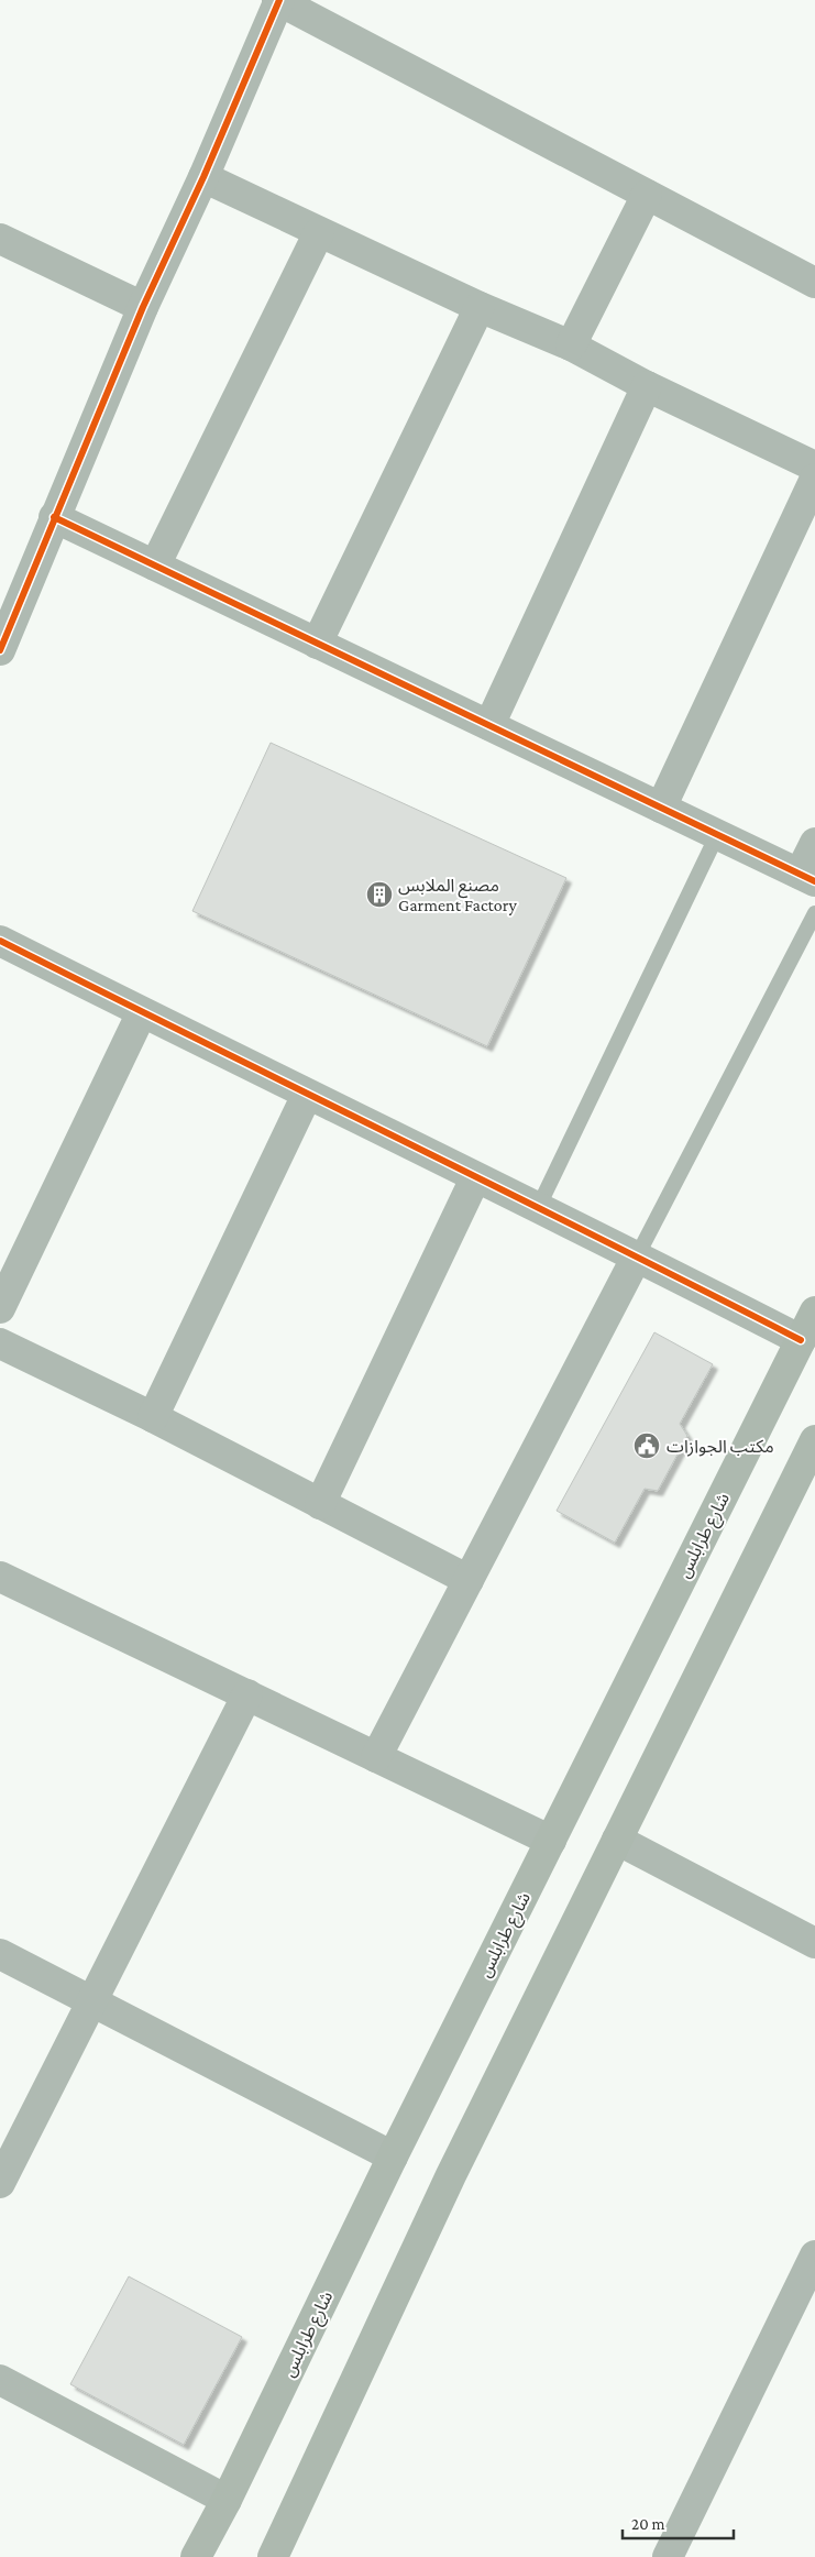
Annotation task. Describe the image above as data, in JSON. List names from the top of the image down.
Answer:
{
  "streets": {
    "main road": ["شارع طرابلس"]
  },
  "places": {
    "building": ["مصنع الملابس Garment Factory"],
    "public building": ["مكتب الجوازات"]
  },
  "scale_bar": "20 m"
}
